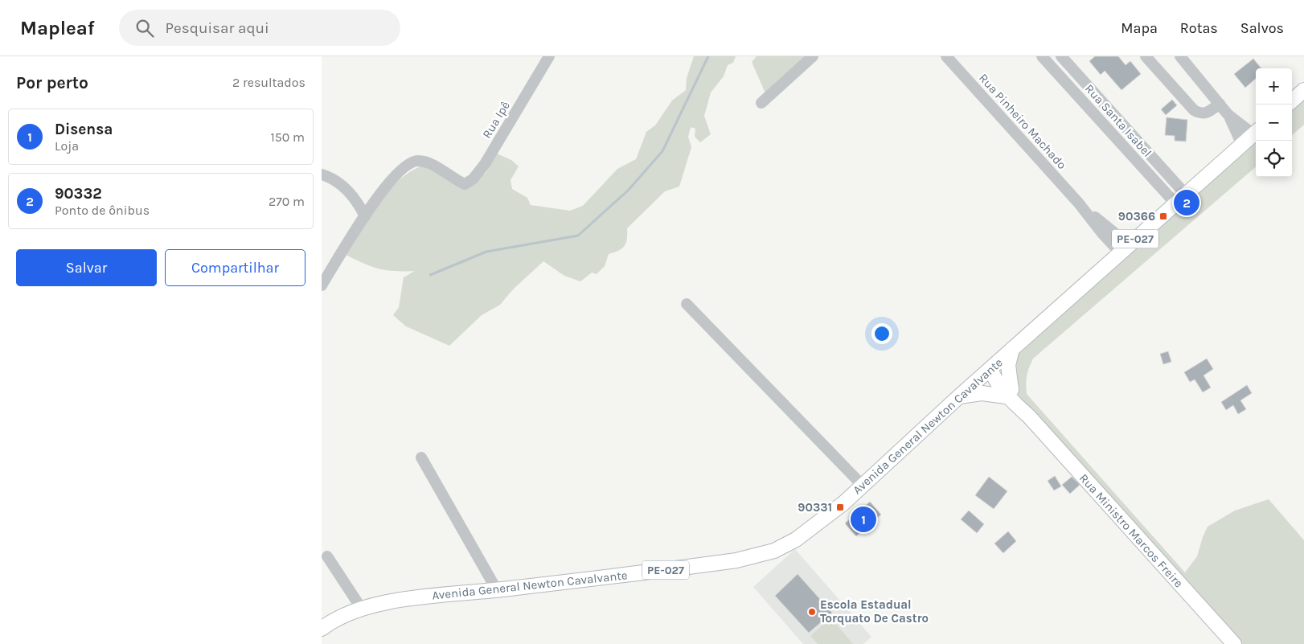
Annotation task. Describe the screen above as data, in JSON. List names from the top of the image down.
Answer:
{
  "streets": {
    "main road": ["PE-027", "Avenida General Newton Cavalvante", "Rua Ministro Marcos Freire"],
    "street": ["Rua Ipê", "Rua Santa Isabel", "Rua Pinheiro Machado"]
  },
  "crossings": [
    ["Rua Santa Isabel", "Avenida General Newton Cavalvante"],
    ["Rua Pinheiro Machado", "Avenida General Newton Cavalvante"],
    ["Avenida General Newton Cavalvante", "Rua Ministro Marcos Freire"]
  ],
  "places": {
    "transit": ["90366", "90331"],
    "other": ["Escola Estadual Torquato De Castro"]
  },
  "page": {
    "header": "Mapleaf",
    "search": "Pesquisar aqui",
    "nav": ["Mapa", "Rotas", "Salvos"],
    "heading": ["Por perto", "2 resultados"],
    "map_buttons": ["+", "−"],
    "list": [
      {
        "mark": "1",
        "name": "Disensa",
        "note": "Loja",
        "value": "150 m"
      },
      {
        "mark": "2",
        "name": "90332",
        "note": "Ponto de ônibus",
        "value": "270 m"
      }
    ],
    "pins": ["2", "1"],
    "buttons": ["Salvar", "Compartilhar"]
  }
}
